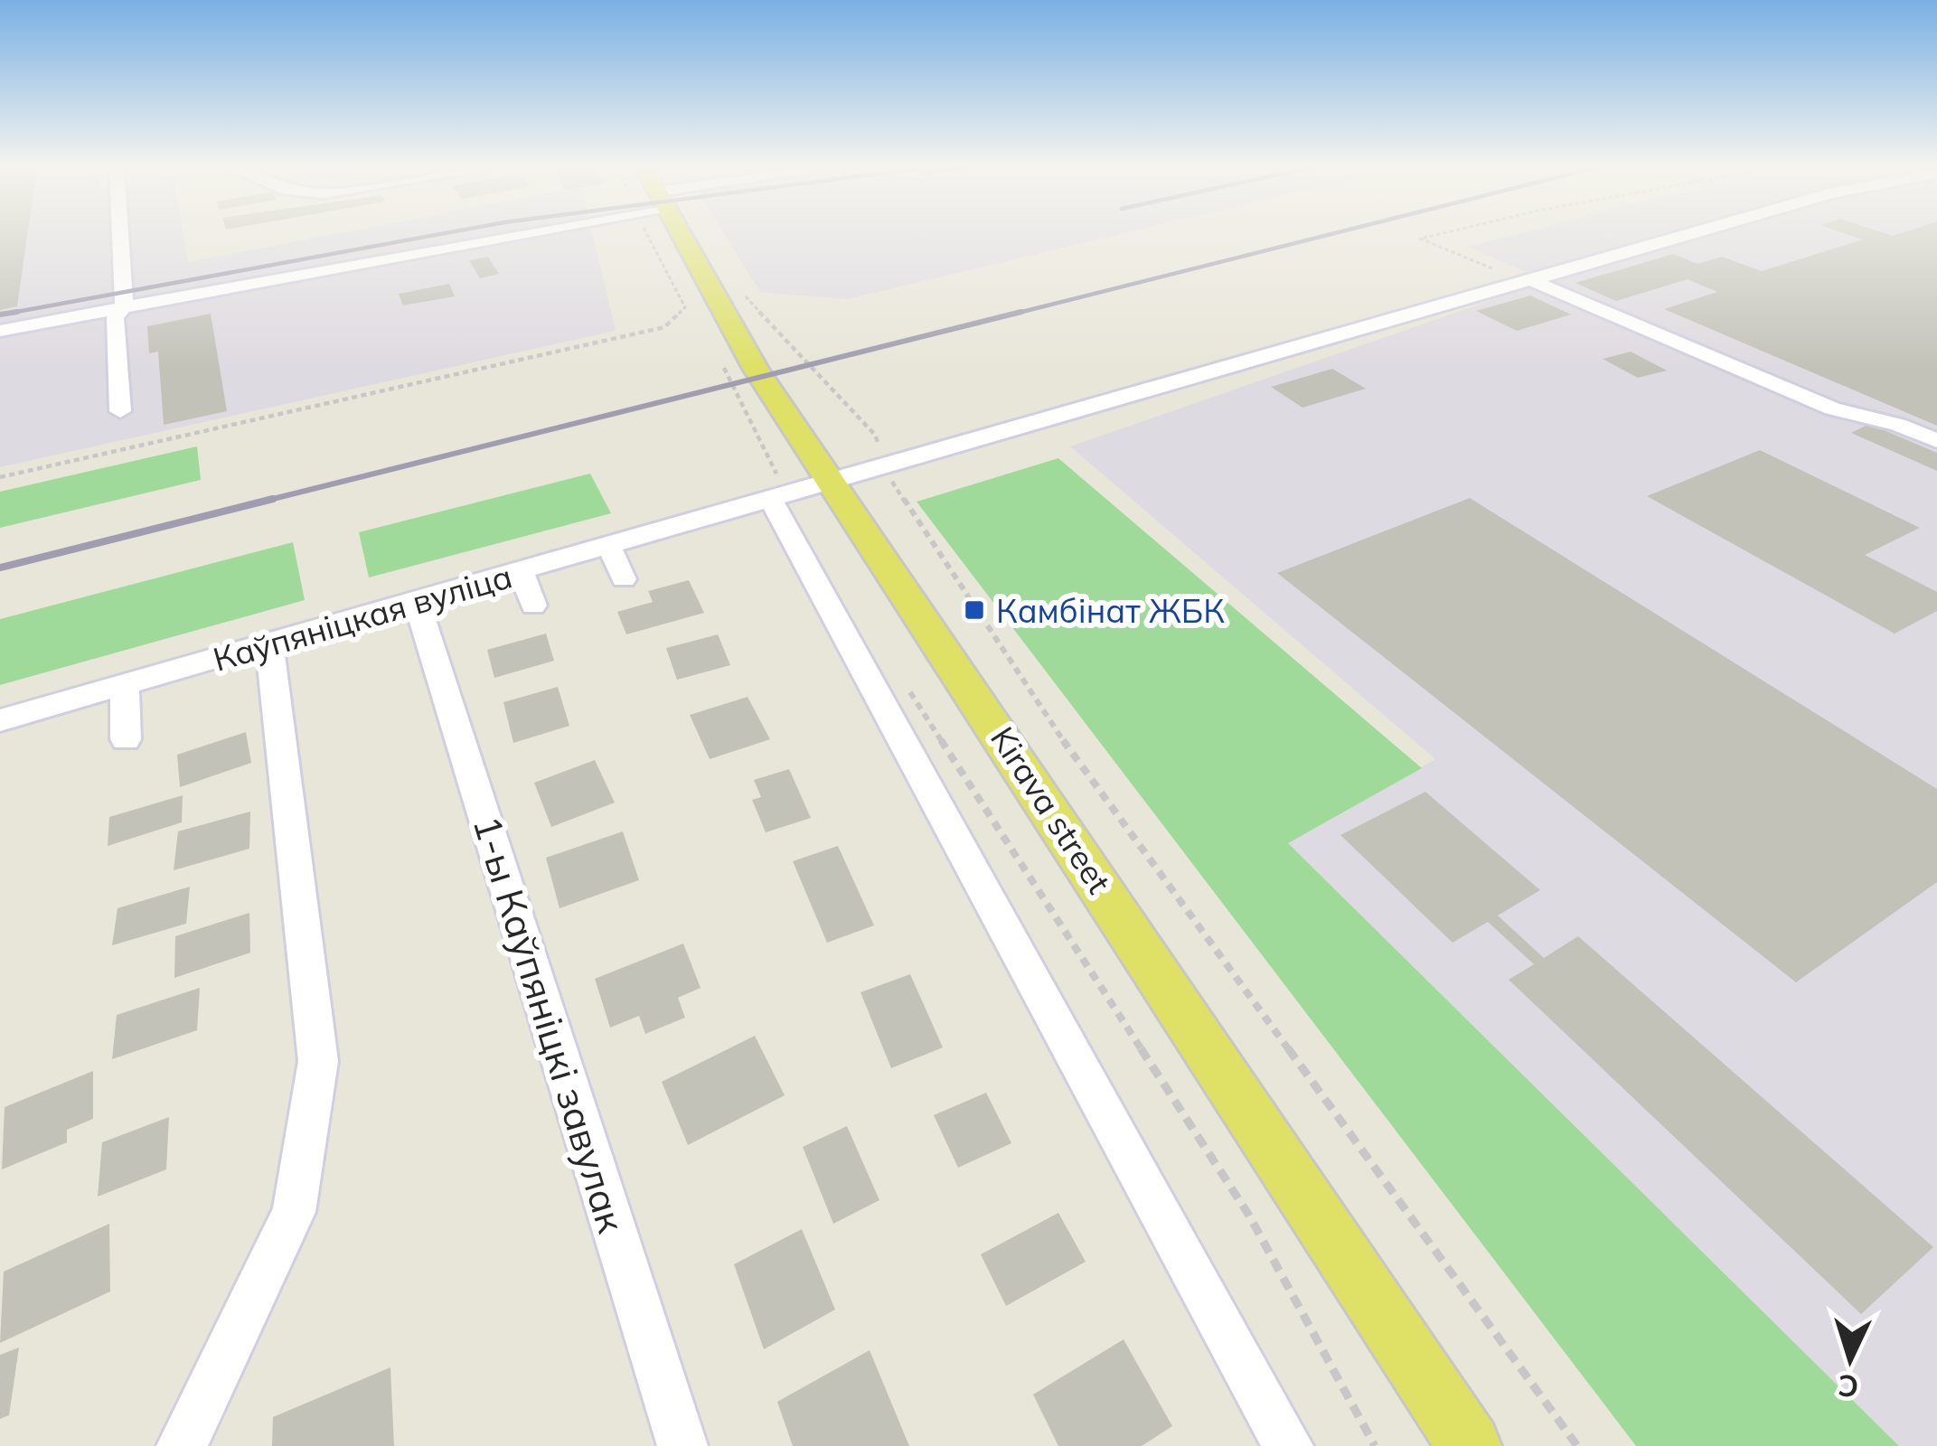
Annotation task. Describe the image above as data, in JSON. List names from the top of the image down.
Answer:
{
  "streets": {
    "main road": ["Kirava street"],
    "street": ["Каўпяніцкая вуліца", "1-ы Каўпяніцкі завулак"]
  },
  "crossings": [
    ["Каўпяніцкая вуліца", "Kirava street"],
    ["Каўпяніцкая вуліца", "1-ы Каўпяніцкі завулак"]
  ],
  "places": {
    "transit": ["Камбінат ЖБК"]
  },
  "north": "bottom"
}
